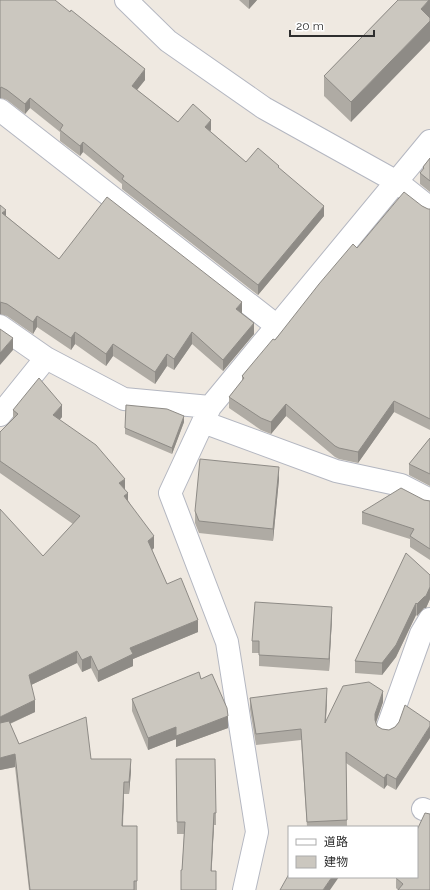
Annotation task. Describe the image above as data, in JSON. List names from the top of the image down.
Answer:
{
  "legend": ["道路", "建物"],
  "scale_bar": "20 m"
}
